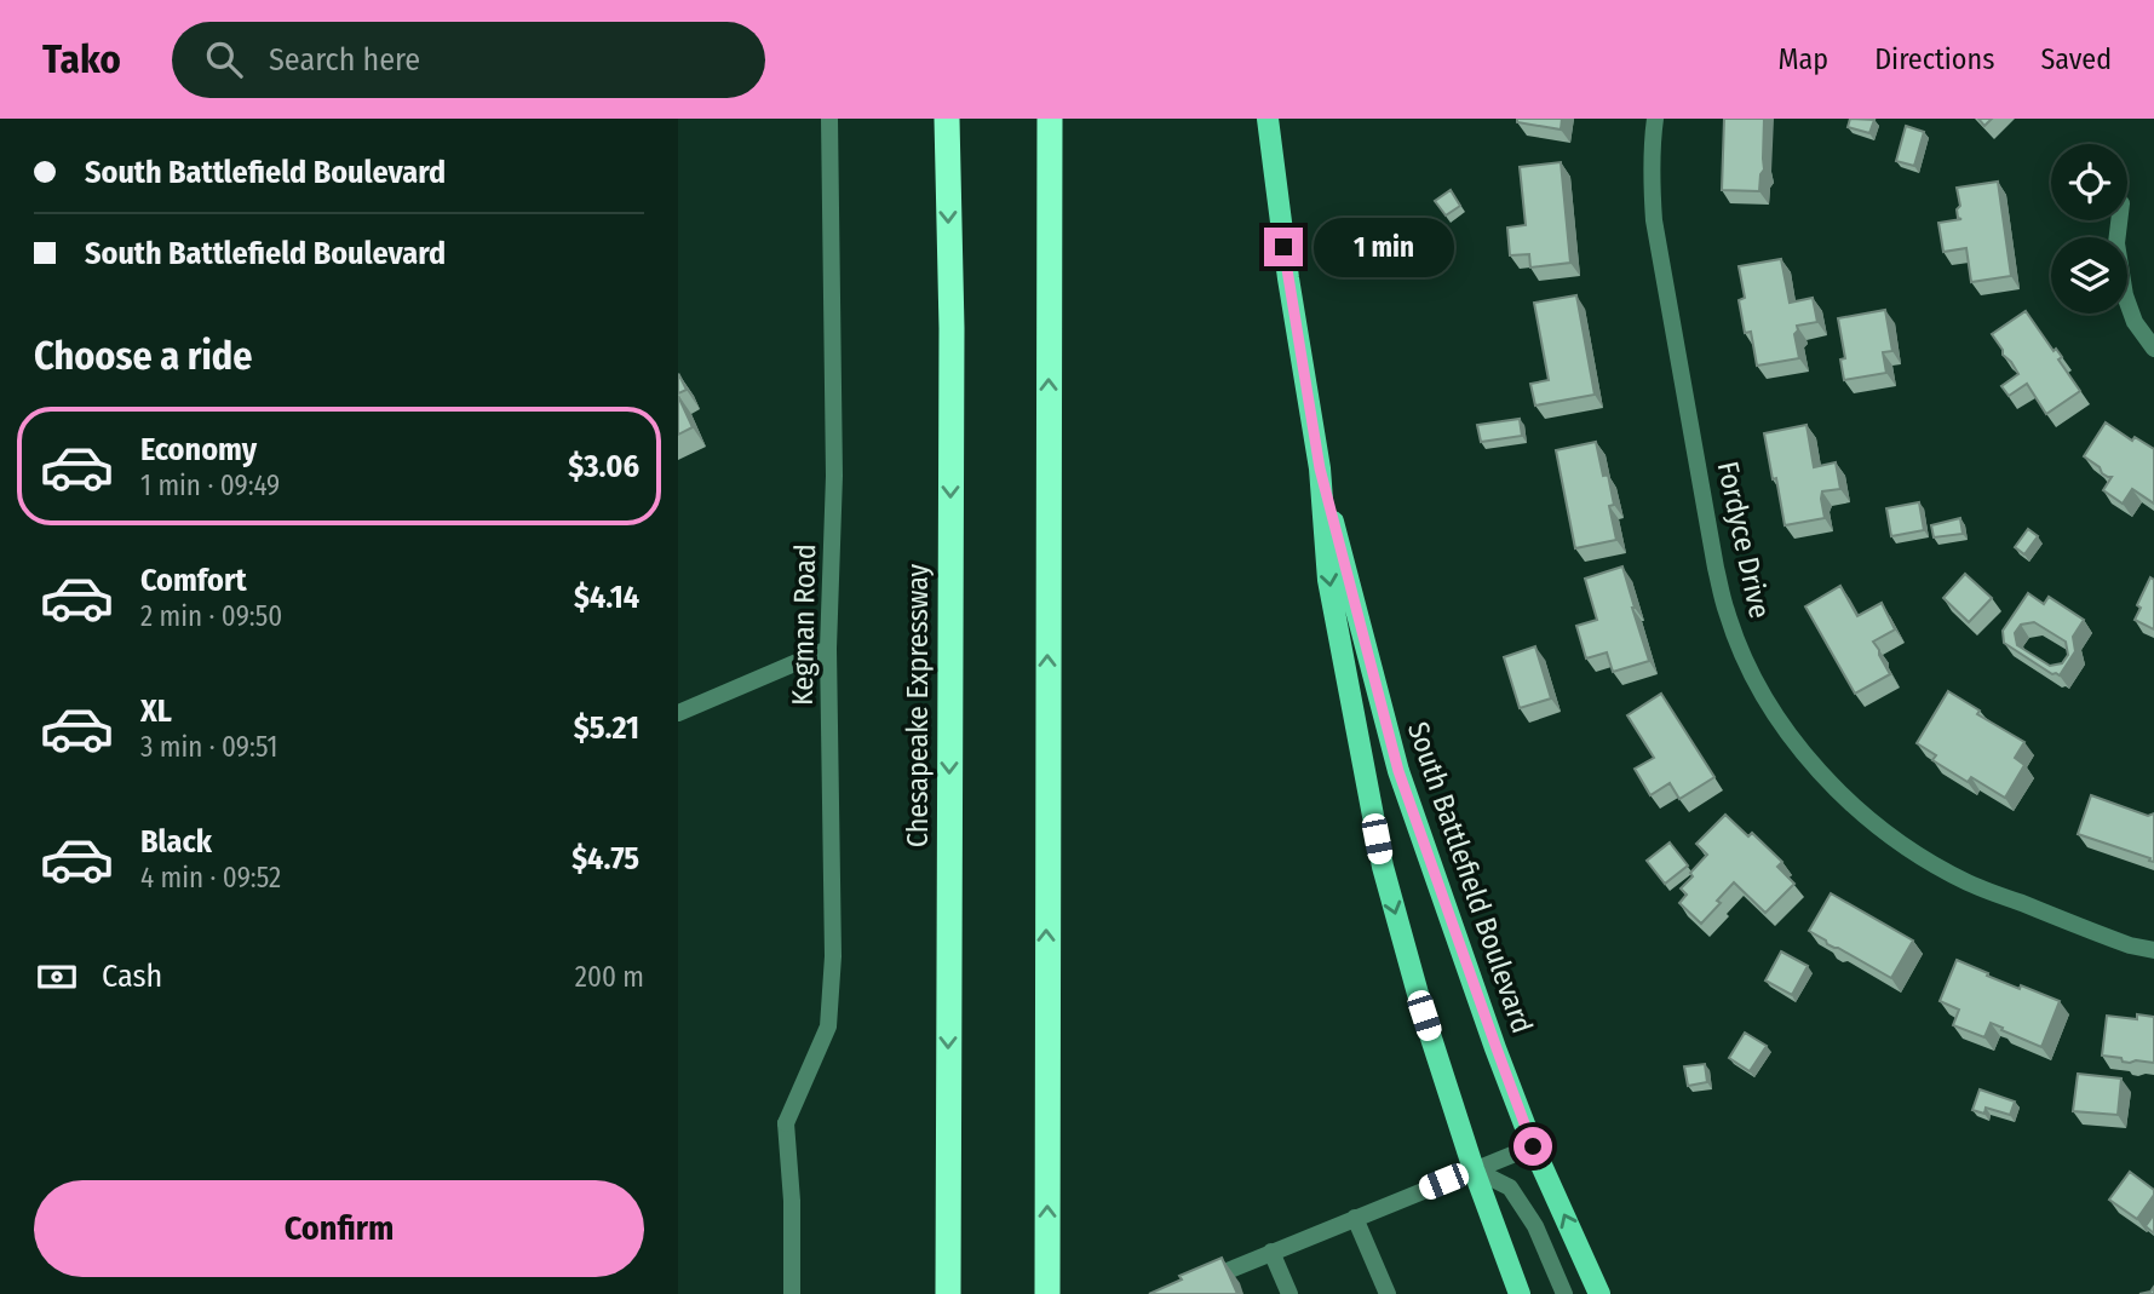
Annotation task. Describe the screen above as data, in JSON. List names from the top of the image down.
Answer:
{
  "streets": {
    "highway": ["Chesapeake Expressway"],
    "main road": ["South Battlefield Boulevard"],
    "street": ["Fordyce Drive", "Kegman Road"]
  },
  "page": {
    "header": "Tako",
    "search": "Search here",
    "nav": ["Map", "Directions", "Saved"],
    "banner": ["South Battlefield Boulevard", "South Battlefield Boulevard"],
    "bubble": "1 min",
    "heading": "Choose a ride",
    "list": [
      {
        "name": "Economy",
        "note": "1 min · 09:49",
        "value": "$3.06"
      },
      {
        "name": "Comfort",
        "note": "2 min · 09:50",
        "value": "$4.14"
      },
      {
        "name": "XL",
        "note": "3 min · 09:51",
        "value": "$5.21"
      },
      {
        "name": "Black",
        "note": "4 min · 09:52",
        "value": "$4.75"
      }
    ],
    "pay": ["Cash", "200 m"],
    "buttons": "Confirm"
  }
}
